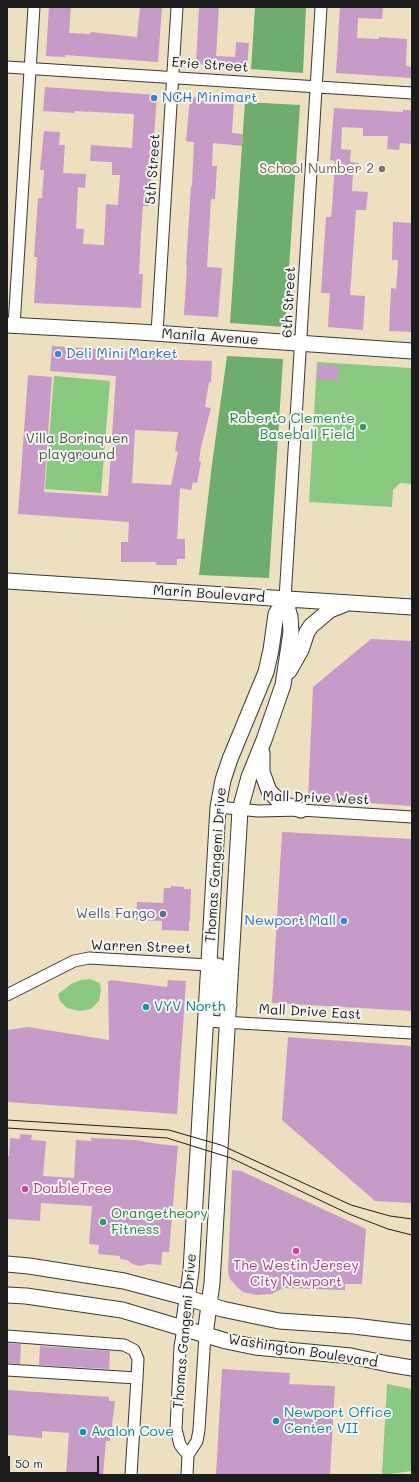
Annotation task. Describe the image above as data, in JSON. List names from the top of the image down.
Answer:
{
  "streets": {
    "street": [
      "Erie Street",
      "5th Street",
      "6th Street",
      "Manila Avenue",
      "Marin Boulevard",
      "Mall Drive West",
      "Thomas Gangemi Drive",
      "Warren Street",
      "Mall Drive East",
      "Washington Boulevard"
    ]
  },
  "crossings": [
    ["Erie Street", "5th Street"],
    ["Erie Street", "6th Street"],
    ["5th Street", "Manila Avenue"],
    ["6th Street", "Manila Avenue"],
    ["6th Street", "Marin Boulevard"],
    ["6th Street", "Thomas Gangemi Drive"],
    ["Marin Boulevard", "Thomas Gangemi Drive"],
    ["Mall Drive West", "Thomas Gangemi Drive"],
    ["Thomas Gangemi Drive", "Warren Street"],
    ["Thomas Gangemi Drive", "Mall Drive East"],
    ["Thomas Gangemi Drive", "Washington Boulevard"]
  ],
  "parks": ["Villa Borinquen playground"],
  "places": [
    "NCH Minimart",
    "School Number 2",
    "Deli Mini Market",
    "Roberto Clemente Baseball Field",
    "Wells Fargo",
    "Newport Mall",
    "VYV North",
    "DoubleTree",
    "Orangetheory Fitness",
    "The Westin Jersey City Newport",
    "Newport Office Center VII",
    "Avalon Cove"
  ],
  "scale_bar": "50 m"
}
